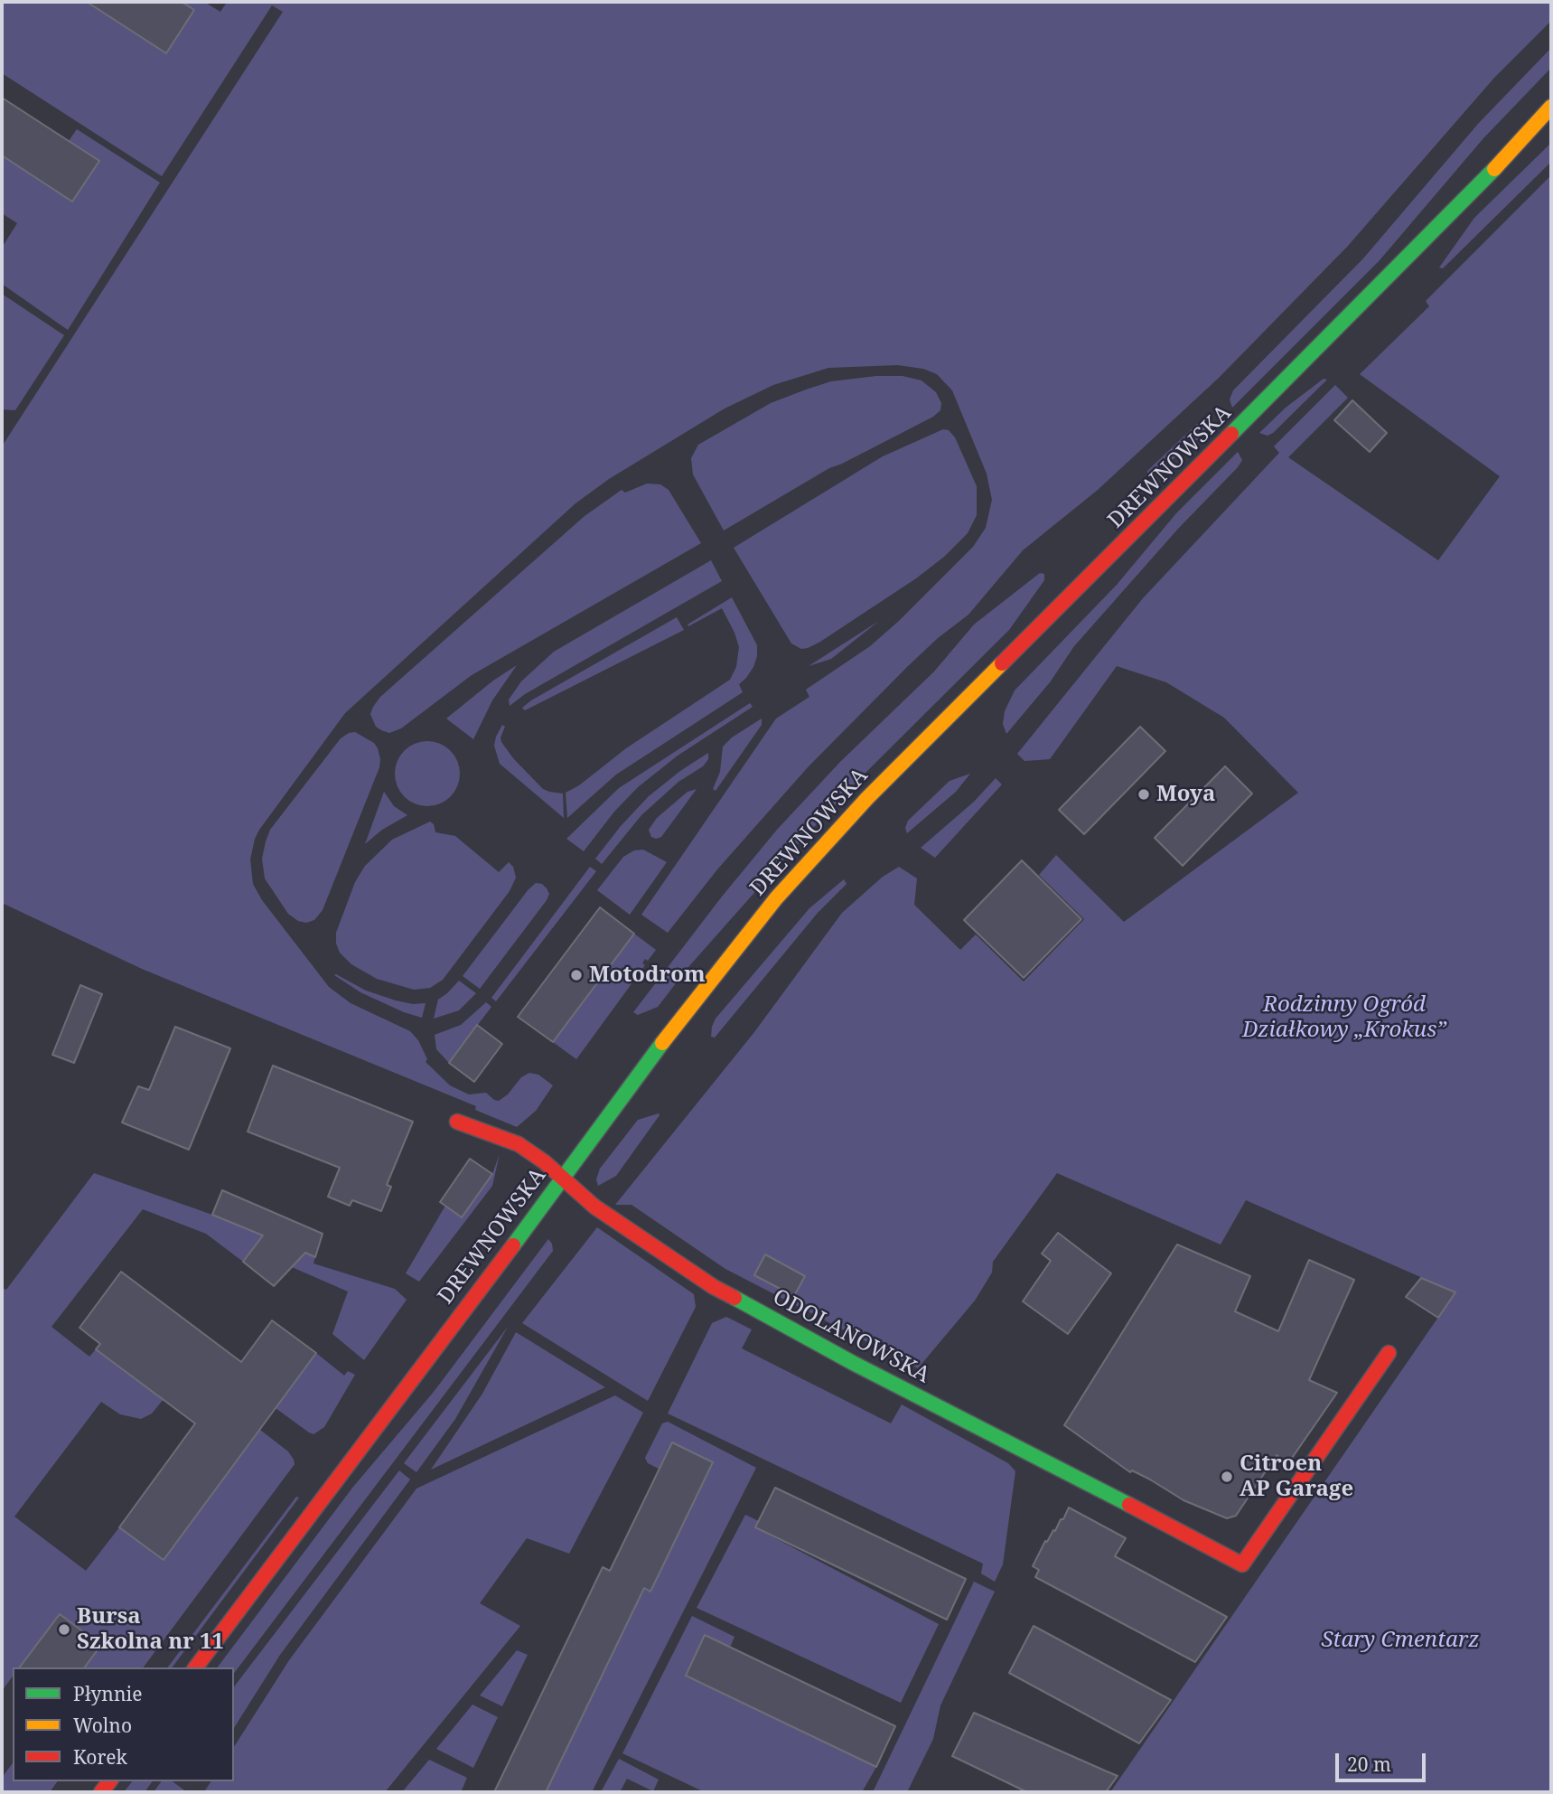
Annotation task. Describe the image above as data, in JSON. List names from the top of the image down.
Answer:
{
  "streets": {
    "main road": ["DREWNOWSKA", "ODOLANOWSKA"]
  },
  "crossings": [
    ["DREWNOWSKA", "ODOLANOWSKA"]
  ],
  "parks": ["Rodzinny Ogród Działkowy „Krokus”", "Stary Cmentarz"],
  "places": [
    "Moya",
    "Motodrom",
    "Citroen AP Garage",
    "Bursa Szkolna nr 11"
  ],
  "legend": ["Płynnie", "Wolno", "Korek"],
  "scale_bar": "20 m"
}
